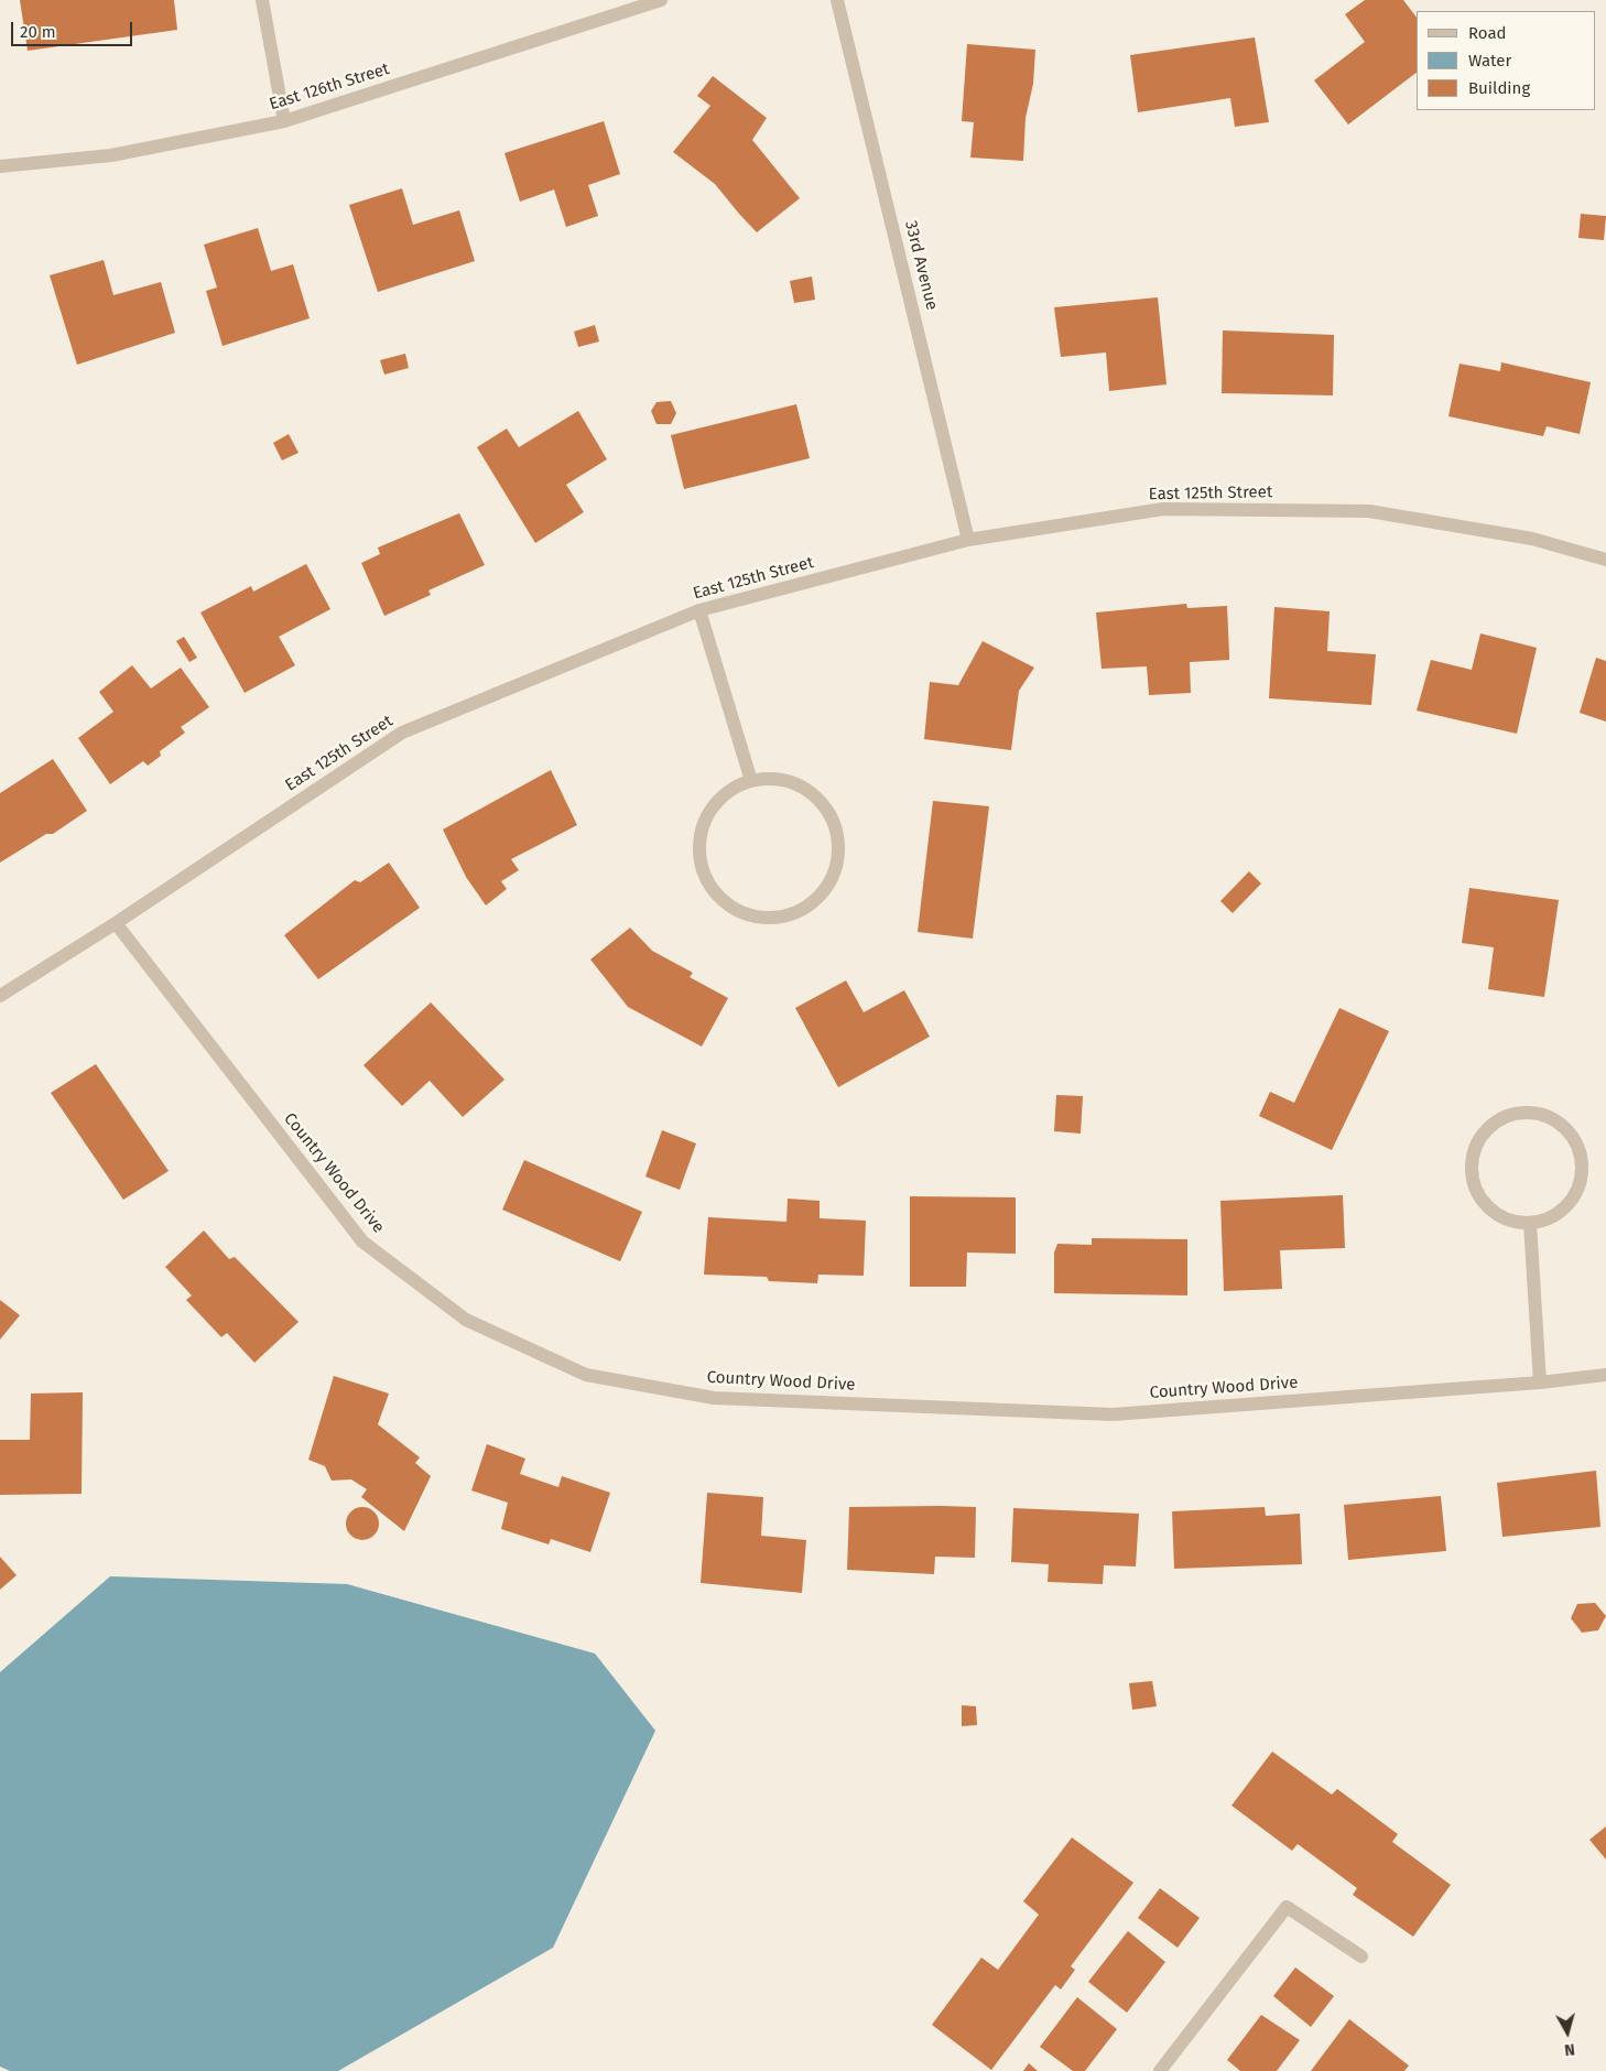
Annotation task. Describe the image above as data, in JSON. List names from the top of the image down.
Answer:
{
  "streets": {
    "street": [
      "East 126th Street",
      "33rd Avenue",
      "East 125th Street",
      "Country Wood Drive"
    ]
  },
  "crossings": [
    ["33rd Avenue", "East 125th Street"],
    ["East 125th Street", "Country Wood Drive"]
  ],
  "legend": ["Road", "Water", "Building"],
  "scale_bar": "20 m",
  "north": "bottom"
}
